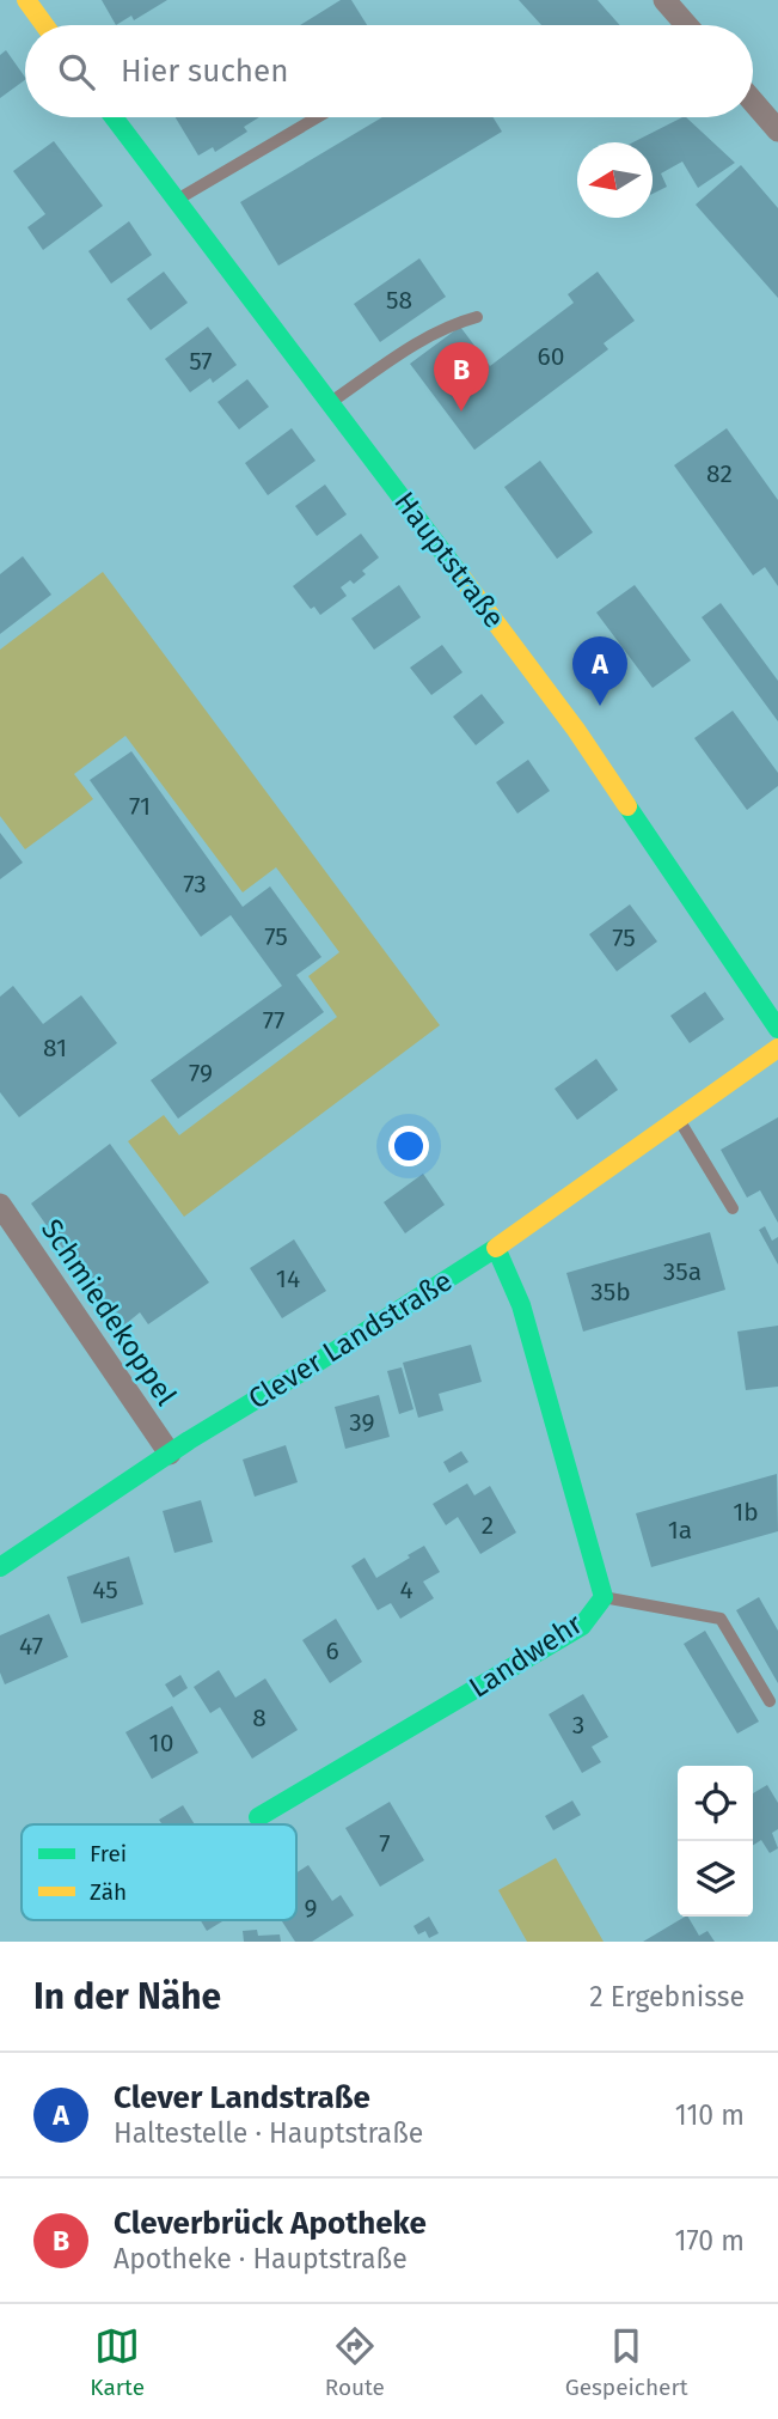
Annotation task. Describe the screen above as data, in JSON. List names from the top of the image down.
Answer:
{
  "streets": {
    "street": [
      "Hauptstraße",
      "Schmiedekoppel",
      "Clever Landstraße",
      "Landwehr"
    ]
  },
  "crossings": [
    ["Schmiedekoppel", "Clever Landstraße"],
    ["Clever Landstraße", "Landwehr"]
  ],
  "house_numbers": [
    "58",
    "60",
    "57",
    "82",
    "71",
    "73",
    "75",
    "75",
    "77",
    "81",
    "79",
    "35a",
    "14",
    "35b",
    "39",
    "1b",
    "2",
    "1a",
    "45",
    "4",
    "47",
    "6",
    "8",
    "3",
    "10",
    "7",
    "9"
  ],
  "legend": ["Frei", "Zäh"],
  "north": "left",
  "page": {
    "search": "Hier suchen",
    "pins": ["B", "A"],
    "heading": ["In der Nähe", "2 Ergebnisse"],
    "list": [
      {
        "mark": "A",
        "name": "Clever Landstraße",
        "note": "Haltestelle · Hauptstraße",
        "value": "110 m"
      },
      {
        "mark": "B",
        "name": "Cleverbrück Apotheke",
        "note": "Apotheke · Hauptstraße",
        "value": "170 m"
      }
    ],
    "nav": ["Karte", "Route", "Gespeichert"]
  }
}
